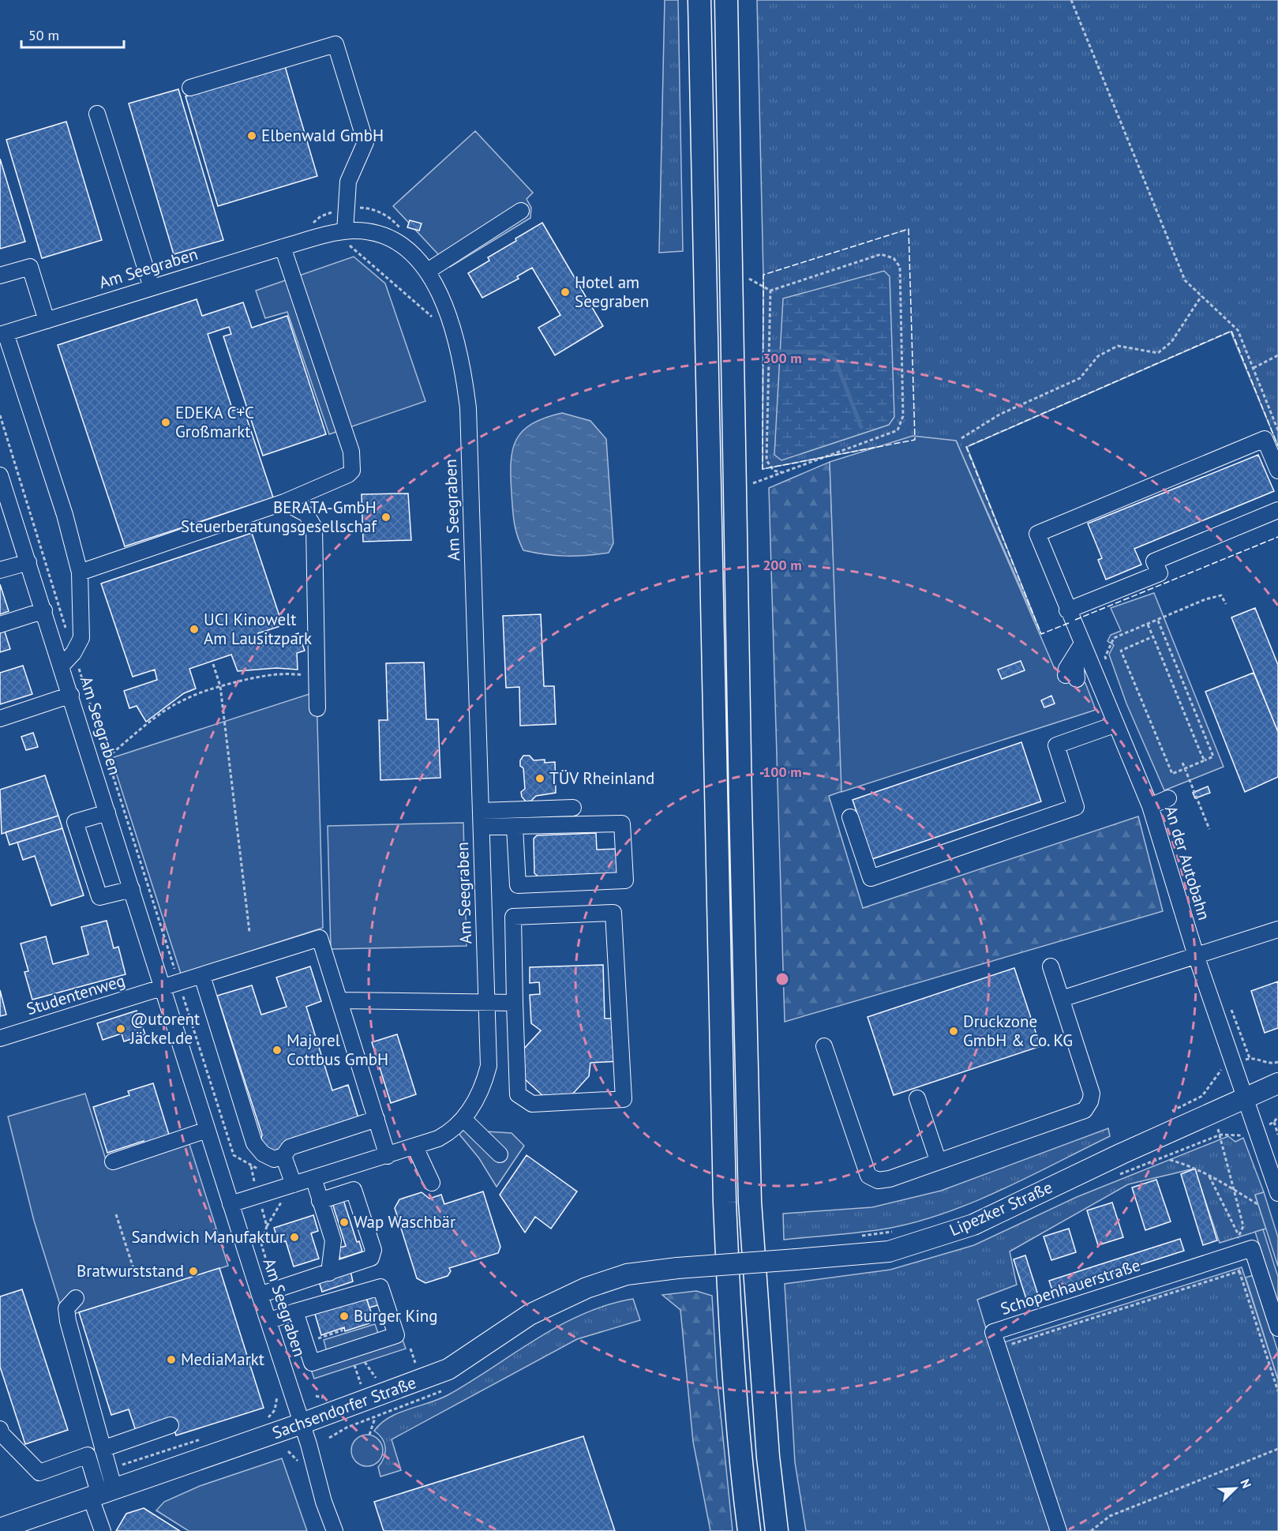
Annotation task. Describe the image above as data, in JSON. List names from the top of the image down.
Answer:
{
  "streets": {
    "main road": ["Lipezker Straße", "Sachsendorfer Straße"],
    "street": [
      "Am Seegraben",
      "An der Autobahn",
      "Studentenweg",
      "Schopenhauerstraße"
    ]
  },
  "crossings": [
    ["Am Seegraben", "Studentenweg"],
    ["Am Seegraben", "Sachsendorfer Straße"],
    ["An der Autobahn", "Lipezker Straße"],
    ["Lipezker Straße", "Sachsendorfer Straße"]
  ],
  "places": [
    "Elbenwald GmbH",
    "Hotel am Seegraben",
    "EDEKA C+C Großmarkt",
    "BERATA-GmbH Steuerberatungsgesellschaf",
    "UCI Kinowelt Am Lausitzpark",
    "TÜV Rheinland",
    "@utorent Jäckel.de",
    "Druckzone GmbH & Co. KG",
    "Majorel Cottbus GmbH",
    "Wap Waschbär",
    "Sandwich Manufaktur",
    "Bratwurststand",
    "Burger King",
    "MediaMarkt"
  ],
  "scale_bar": "50 m",
  "north": "top right",
  "rings": ["300 m", "200 m", "100 m"]
}
